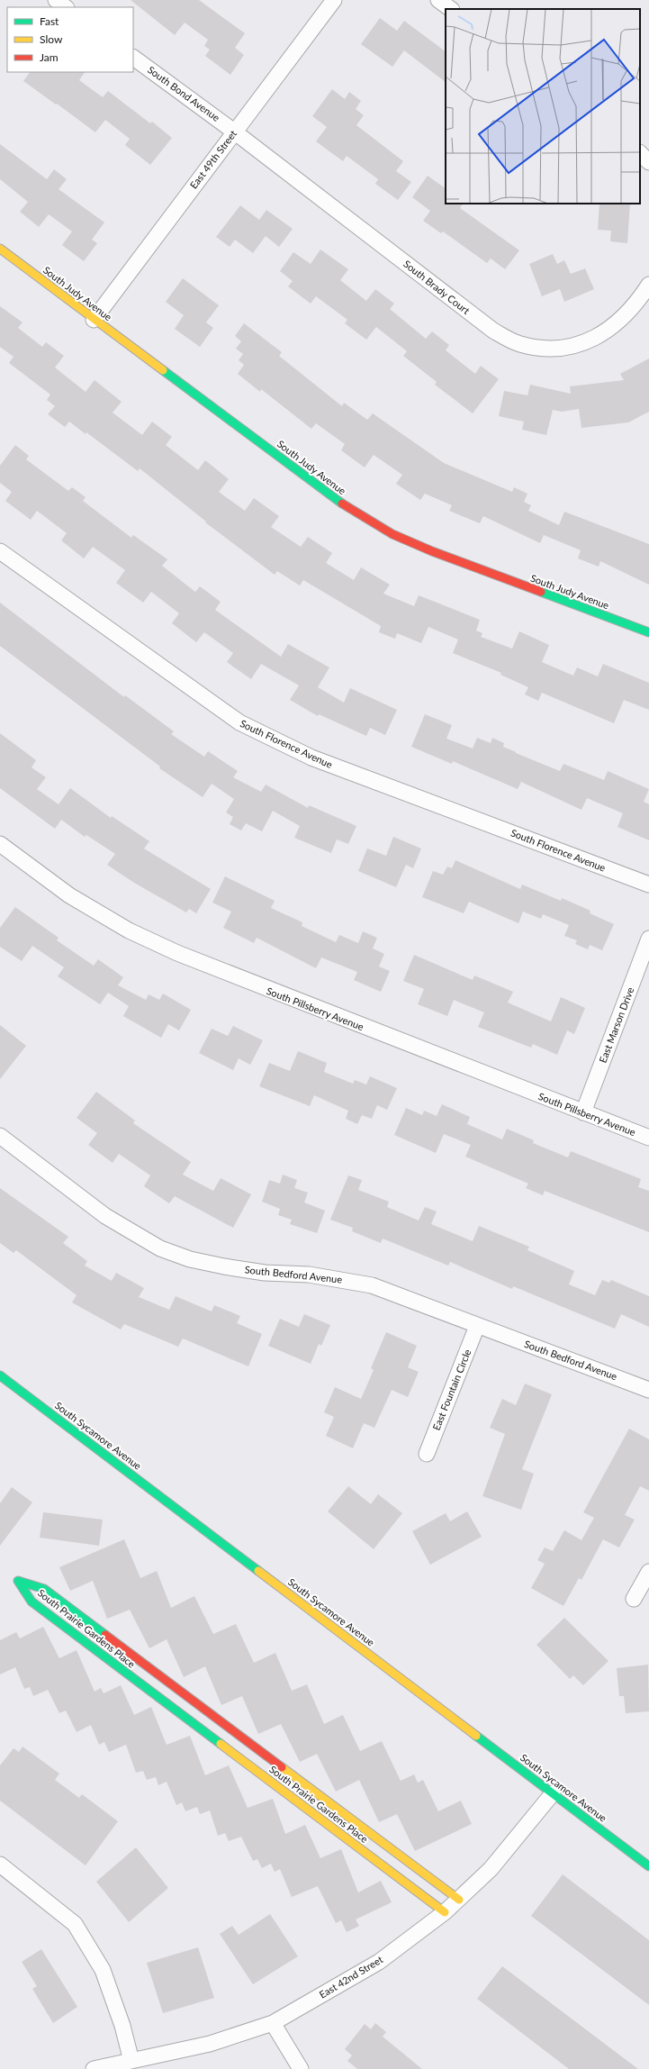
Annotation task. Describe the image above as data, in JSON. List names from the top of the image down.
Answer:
{
  "streets": {
    "street": [
      "South Bond Avenue",
      "East 49th Street",
      "South Brady Court",
      "South Judy Avenue",
      "South Florence Avenue",
      "South Pillsberry Avenue",
      "East Marson Drive",
      "South Bedford Avenue",
      "East Fountain Circle",
      "South Sycamore Avenue",
      "South Prairie Gardens Place",
      "East 42nd Street"
    ]
  },
  "crossings": [
    ["South Bond Avenue", "East 49th Street"],
    ["South Bond Avenue", "South Brady Court"],
    ["East 49th Street", "South Brady Court"],
    ["East 49th Street", "South Judy Avenue"],
    ["South Pillsberry Avenue", "East Marson Drive"],
    ["South Bedford Avenue", "East Fountain Circle"],
    ["South Sycamore Avenue", "East 42nd Street"],
    ["South Prairie Gardens Place", "East 42nd Street"]
  ],
  "legend": ["Fast", "Slow", "Jam"]
}
